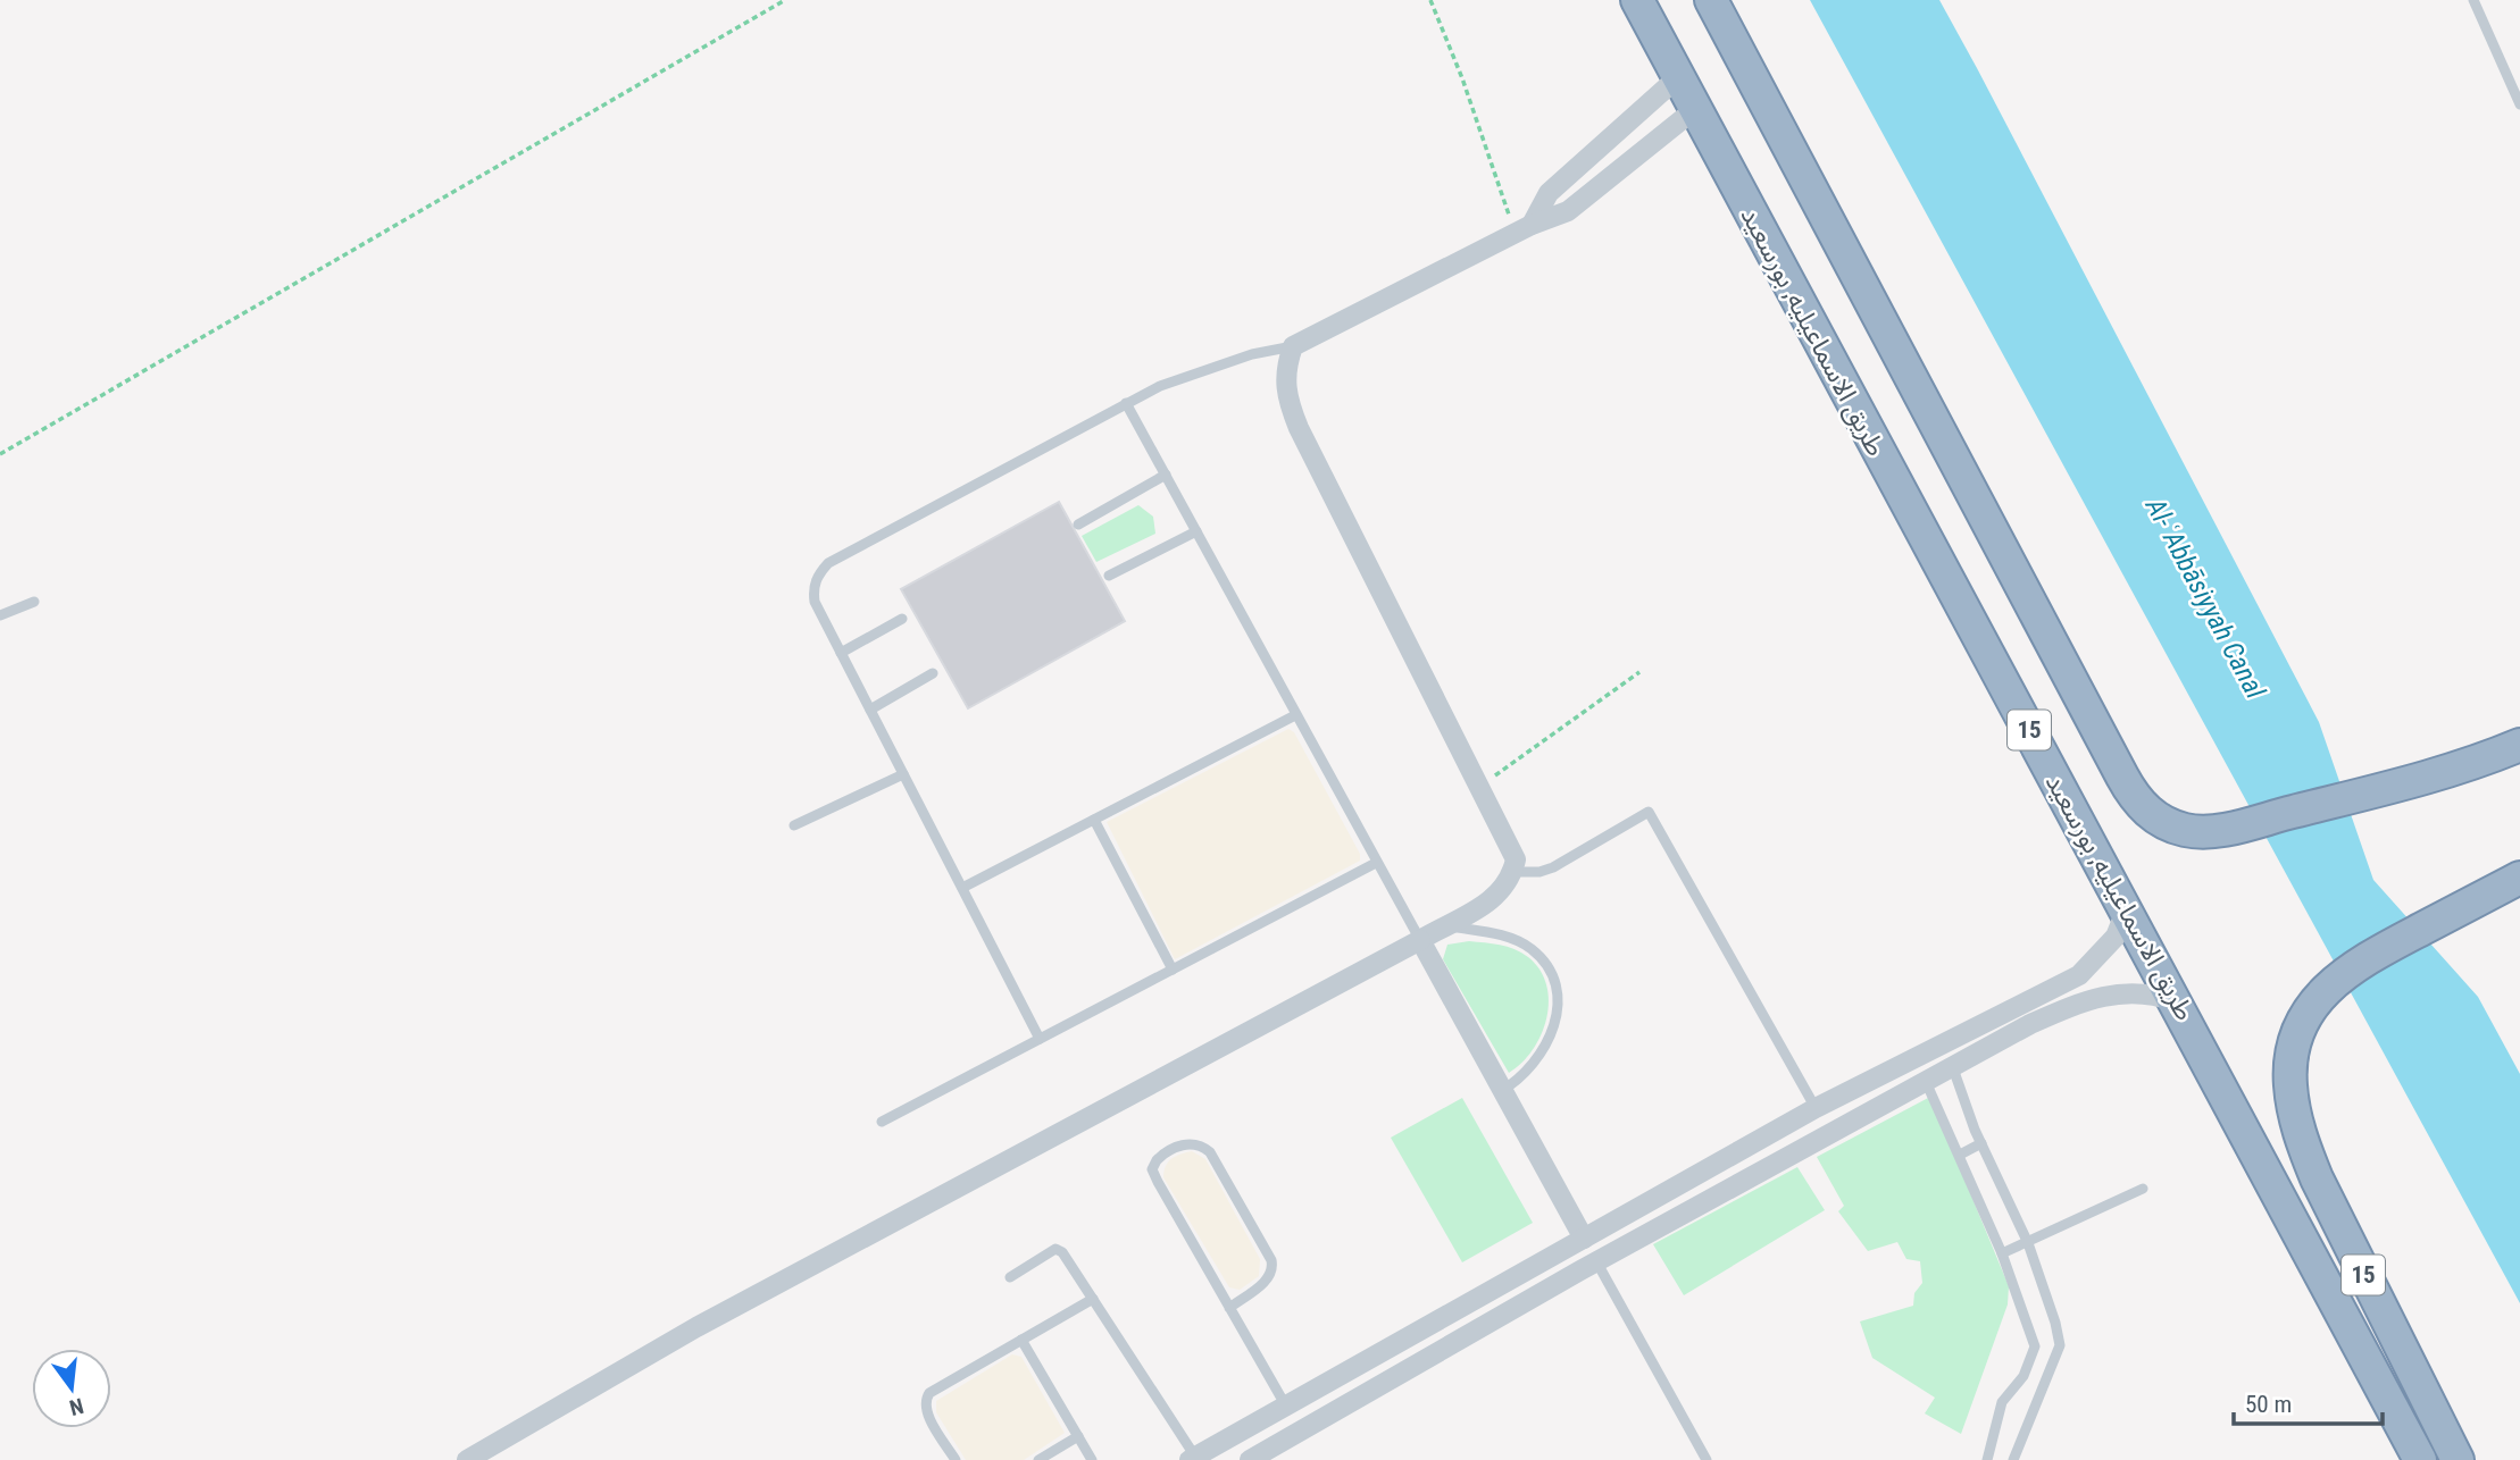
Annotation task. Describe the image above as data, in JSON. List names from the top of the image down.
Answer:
{
  "streets": {
    "highway": ["طريق الاسماعيليه, بورسعيد", "15"]
  },
  "water": ["Al-ʿAbbāsiyyah Canal"],
  "scale_bar": "50 m",
  "north": "bottom"
}
